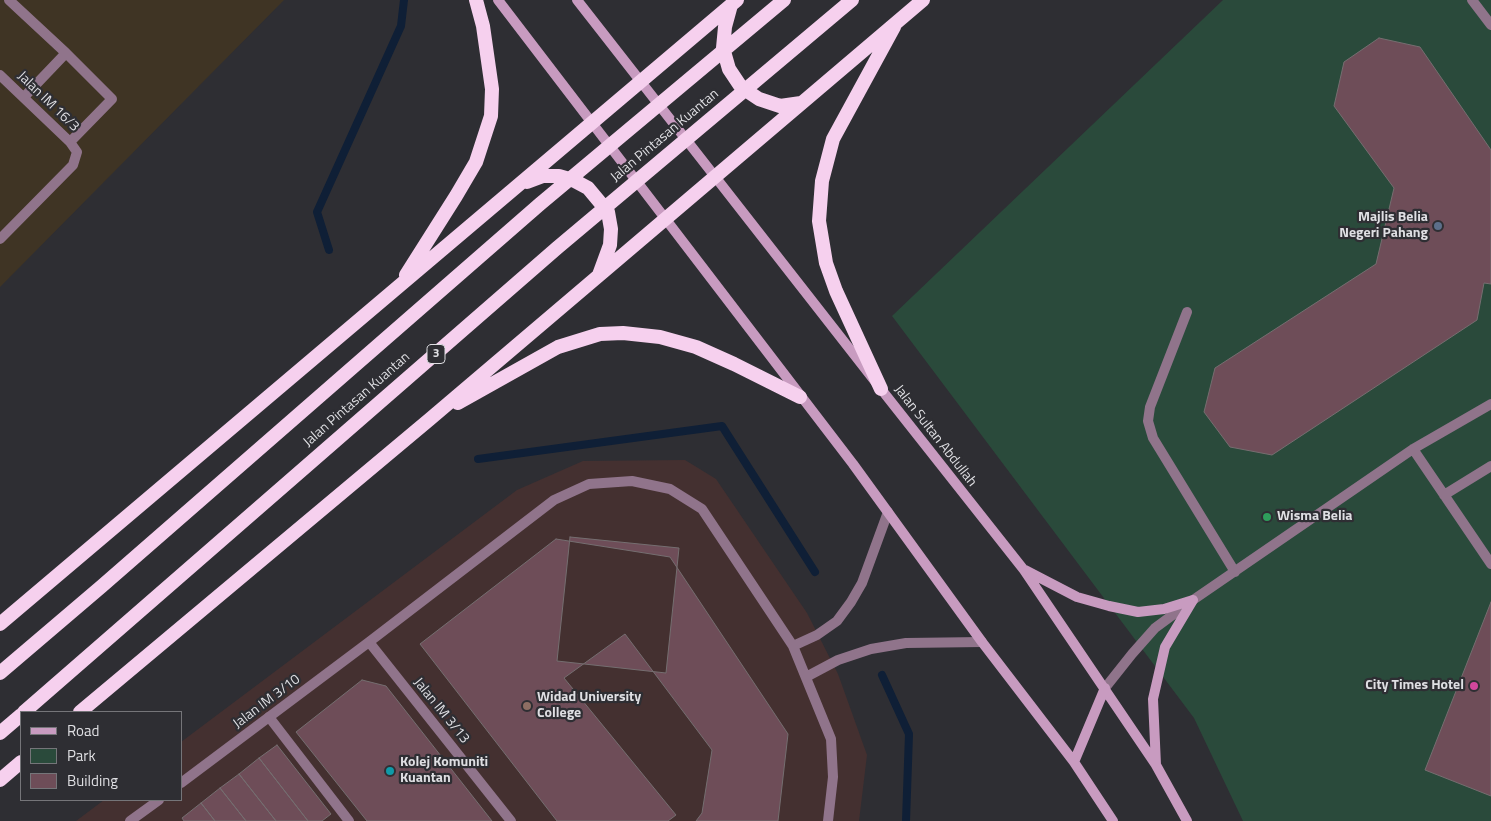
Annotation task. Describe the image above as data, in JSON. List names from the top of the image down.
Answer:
{
  "streets": {
    "highway": ["Jalan Pintasan Kuantan", "3"],
    "main road": ["Jalan Sultan Abdullah"],
    "street": ["Jalan IM 16/3", "Jalan IM 3/10", "Jalan IM 3/13"]
  },
  "crossings": [
    ["Jalan IM 3/10", "Jalan IM 3/13"]
  ],
  "places": [
    "Majlis Belia Negeri Pahang",
    "Wisma Belia",
    "City Times Hotel",
    "Widad University College",
    "Kolej Komuniti Kuantan"
  ],
  "legend": ["Road", "Park", "Building"]
}
